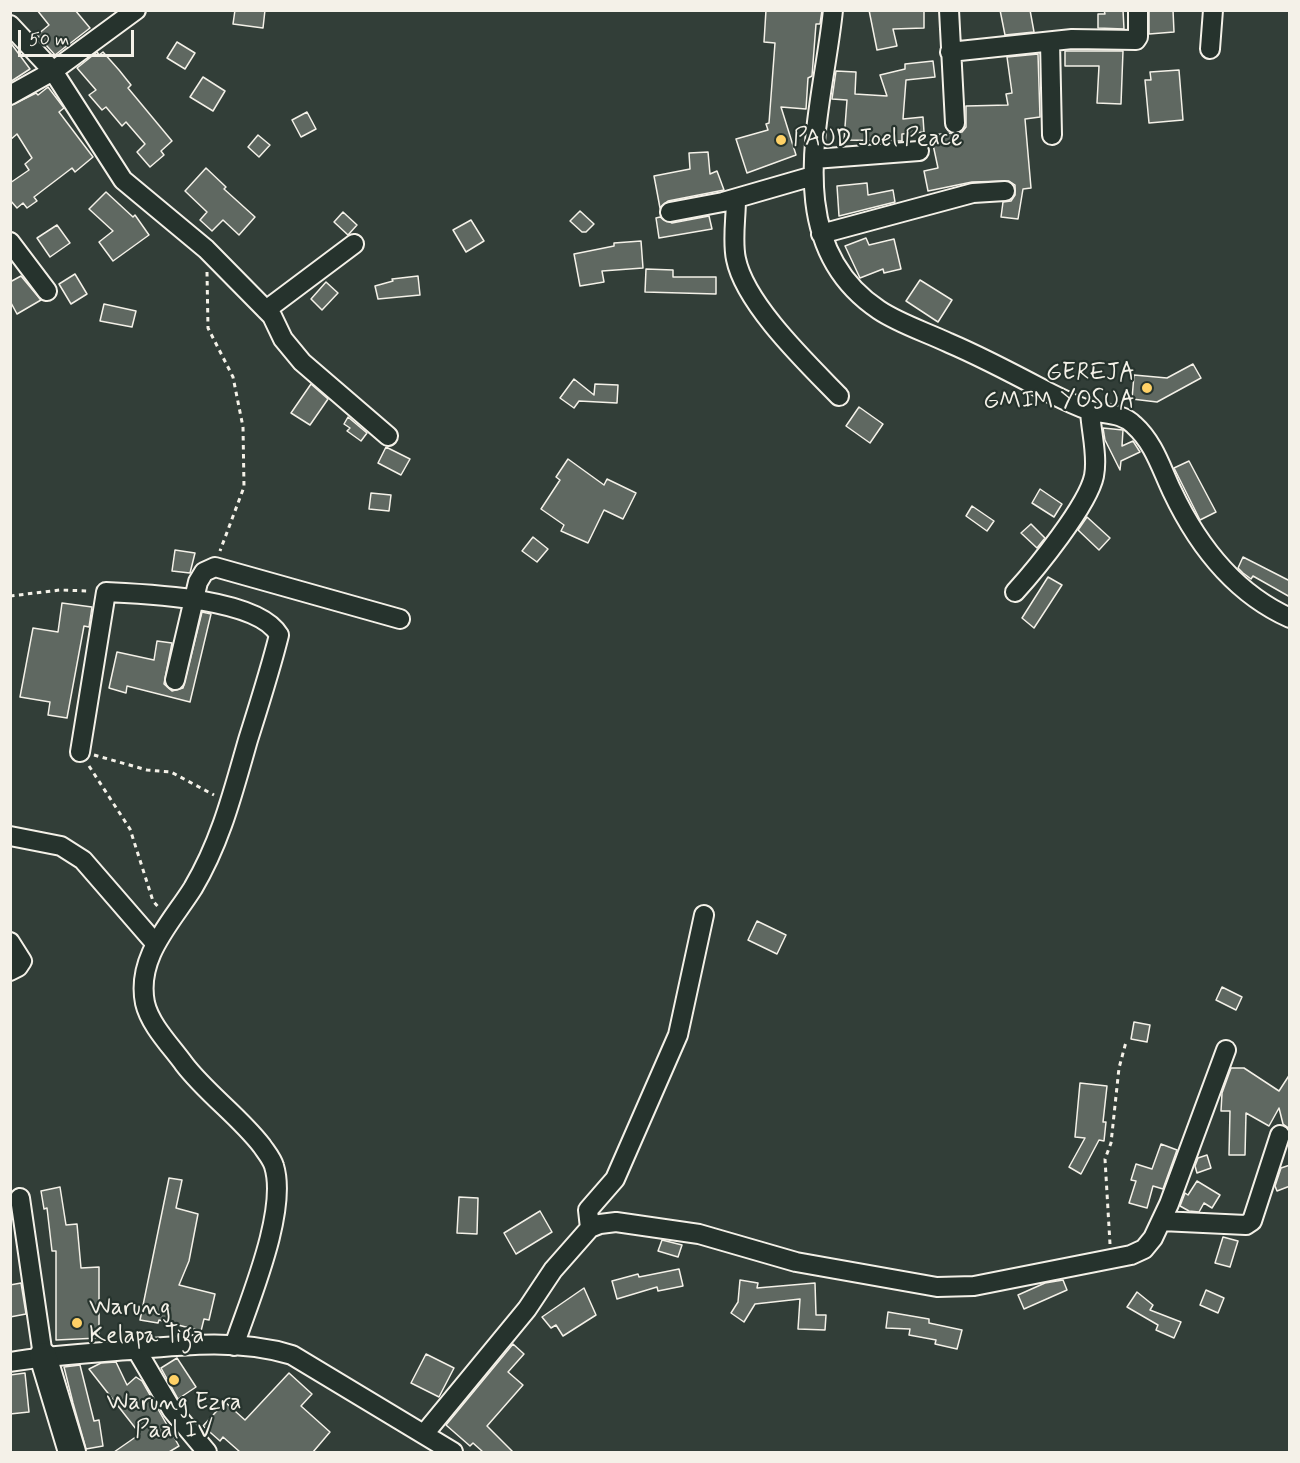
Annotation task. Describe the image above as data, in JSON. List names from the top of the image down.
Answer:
{
  "places": [
    "PAUD Joel Peace",
    "GEREJA GMIM YOSUA",
    "Warung Kelapa Tiga",
    "Warung Ezra Paal IV"
  ],
  "scale_bar": "50 m"
}
